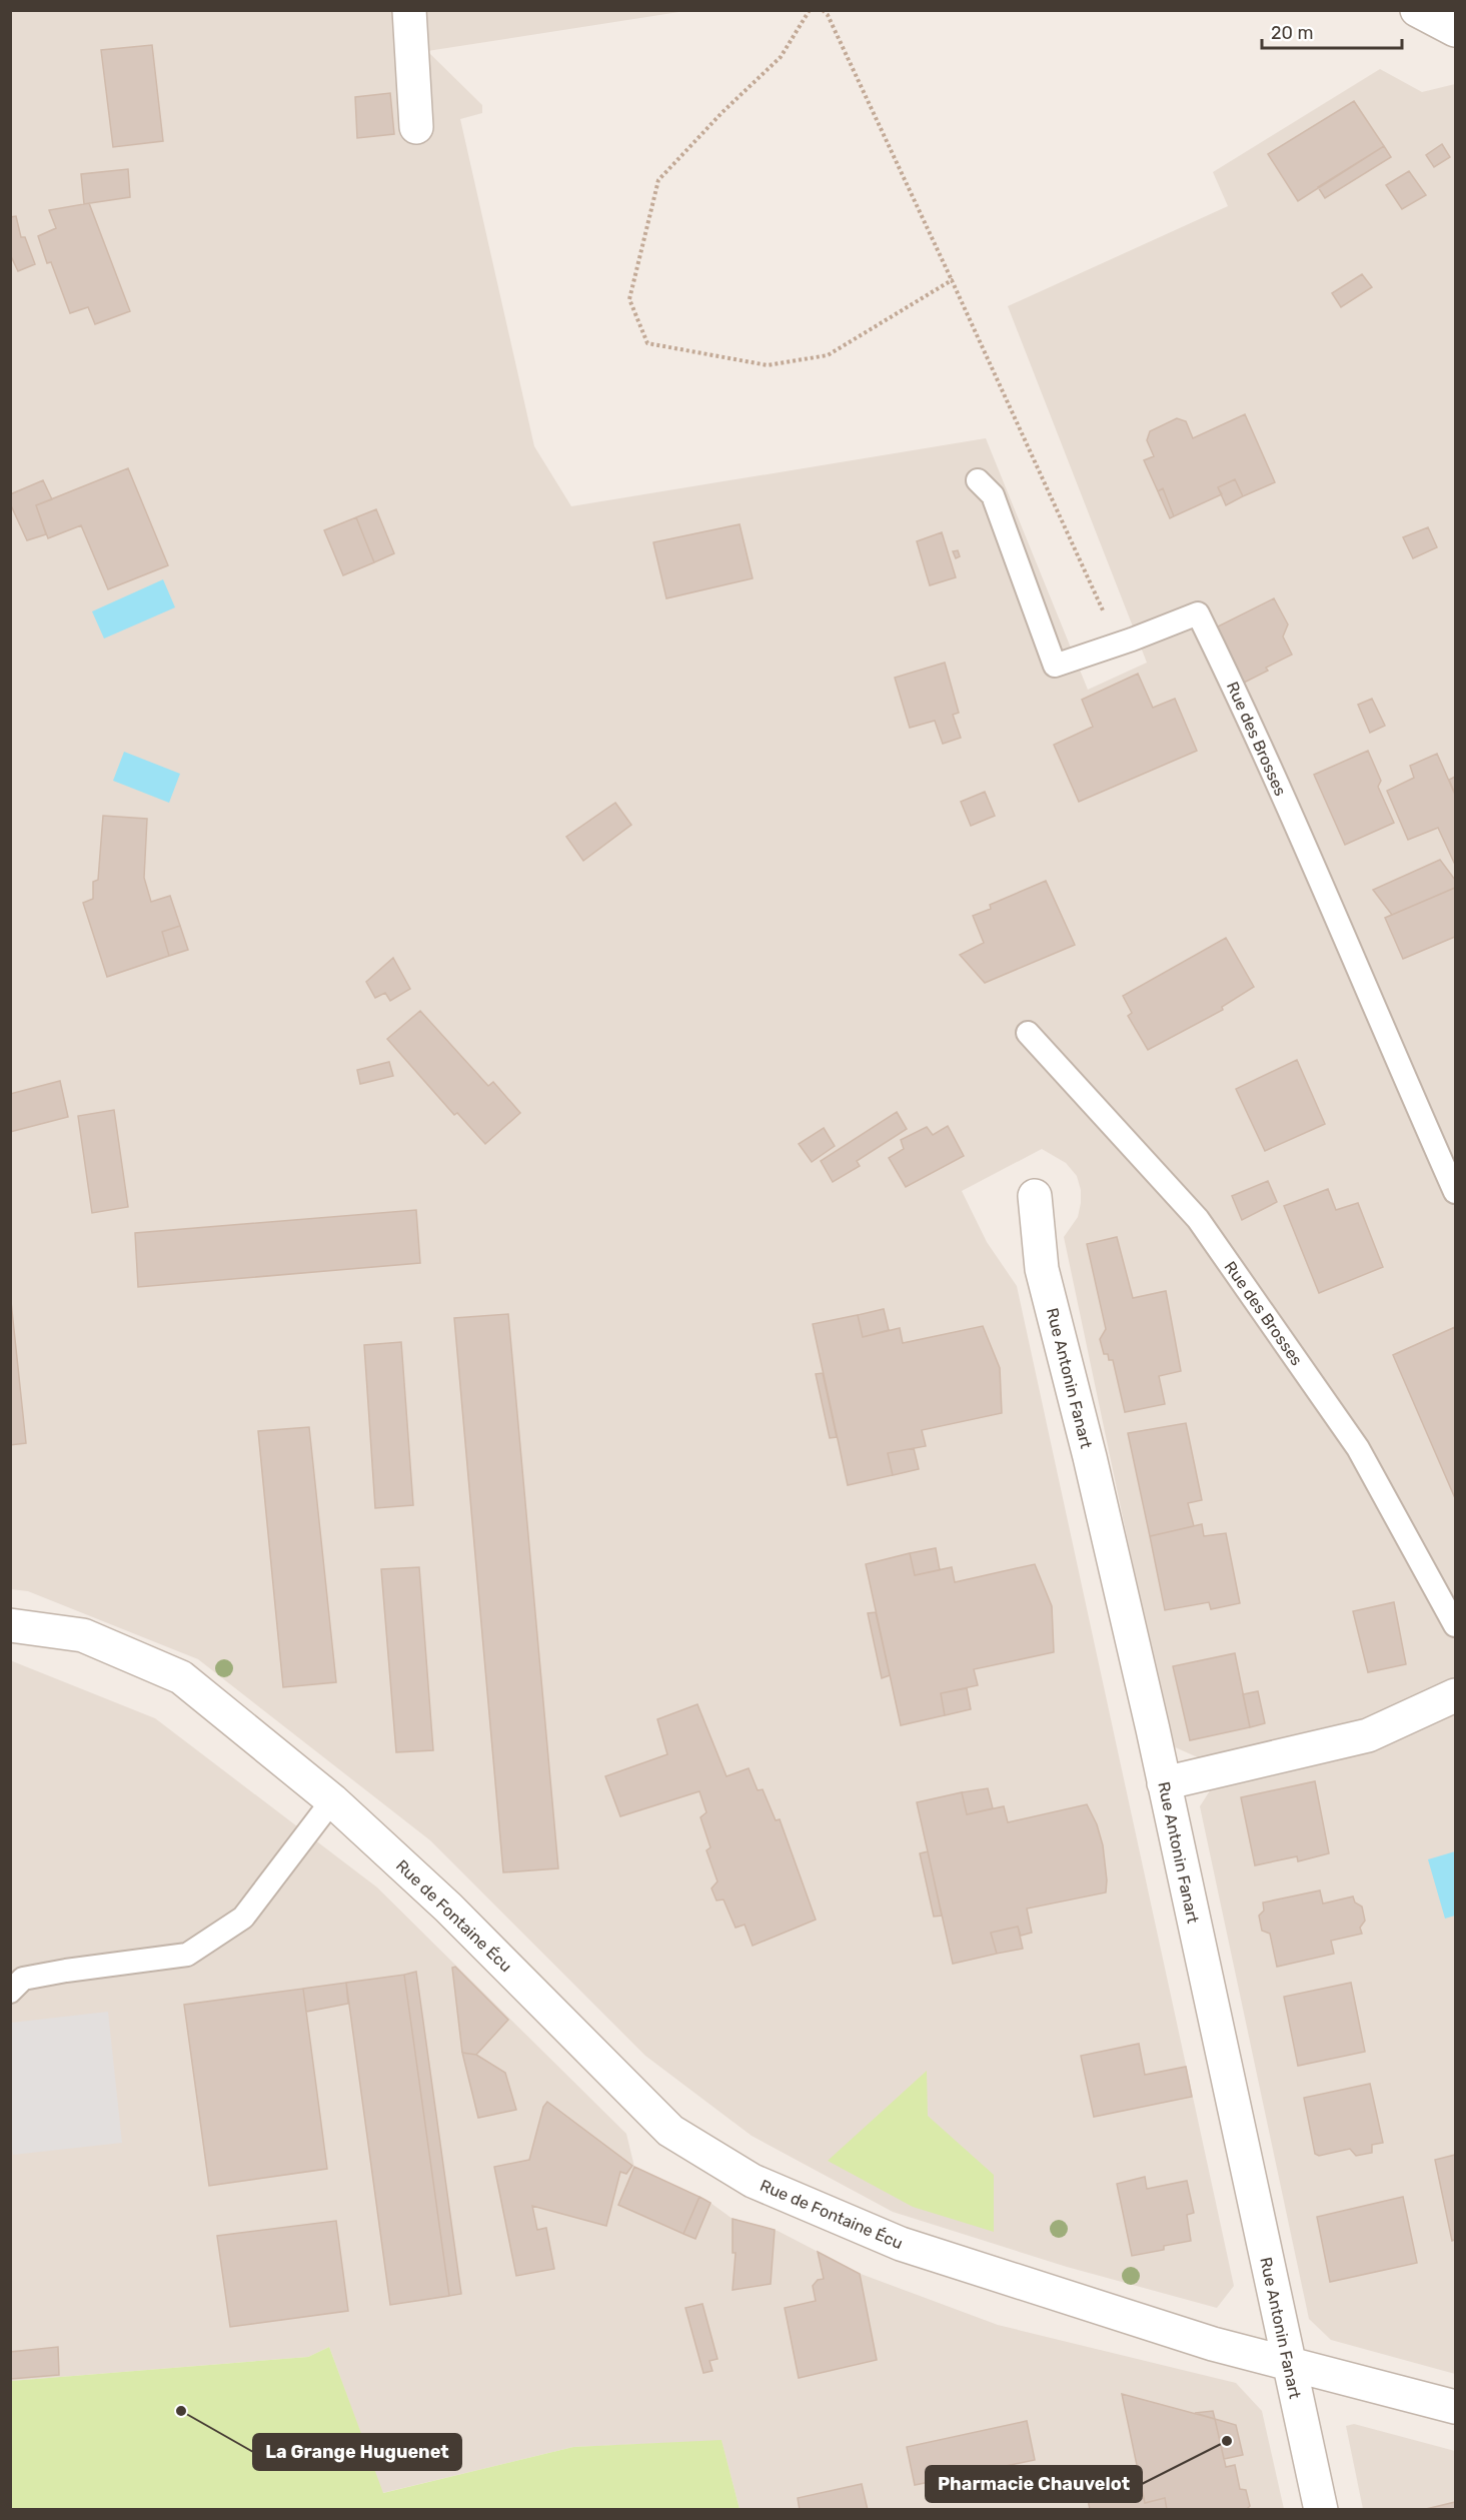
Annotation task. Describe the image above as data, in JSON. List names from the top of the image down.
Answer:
{
  "streets": {
    "street": ["Rue Antonin Fanart", "Rue de Fontaine Écu"],
    "lane": ["Rue des Brosses"]
  },
  "crossings": [
    ["Rue Antonin Fanart", "Rue de Fontaine Écu"]
  ],
  "places": ["La Grange Huguenet", "Pharmacie Chauvelot"],
  "scale_bar": "20 m"
}
